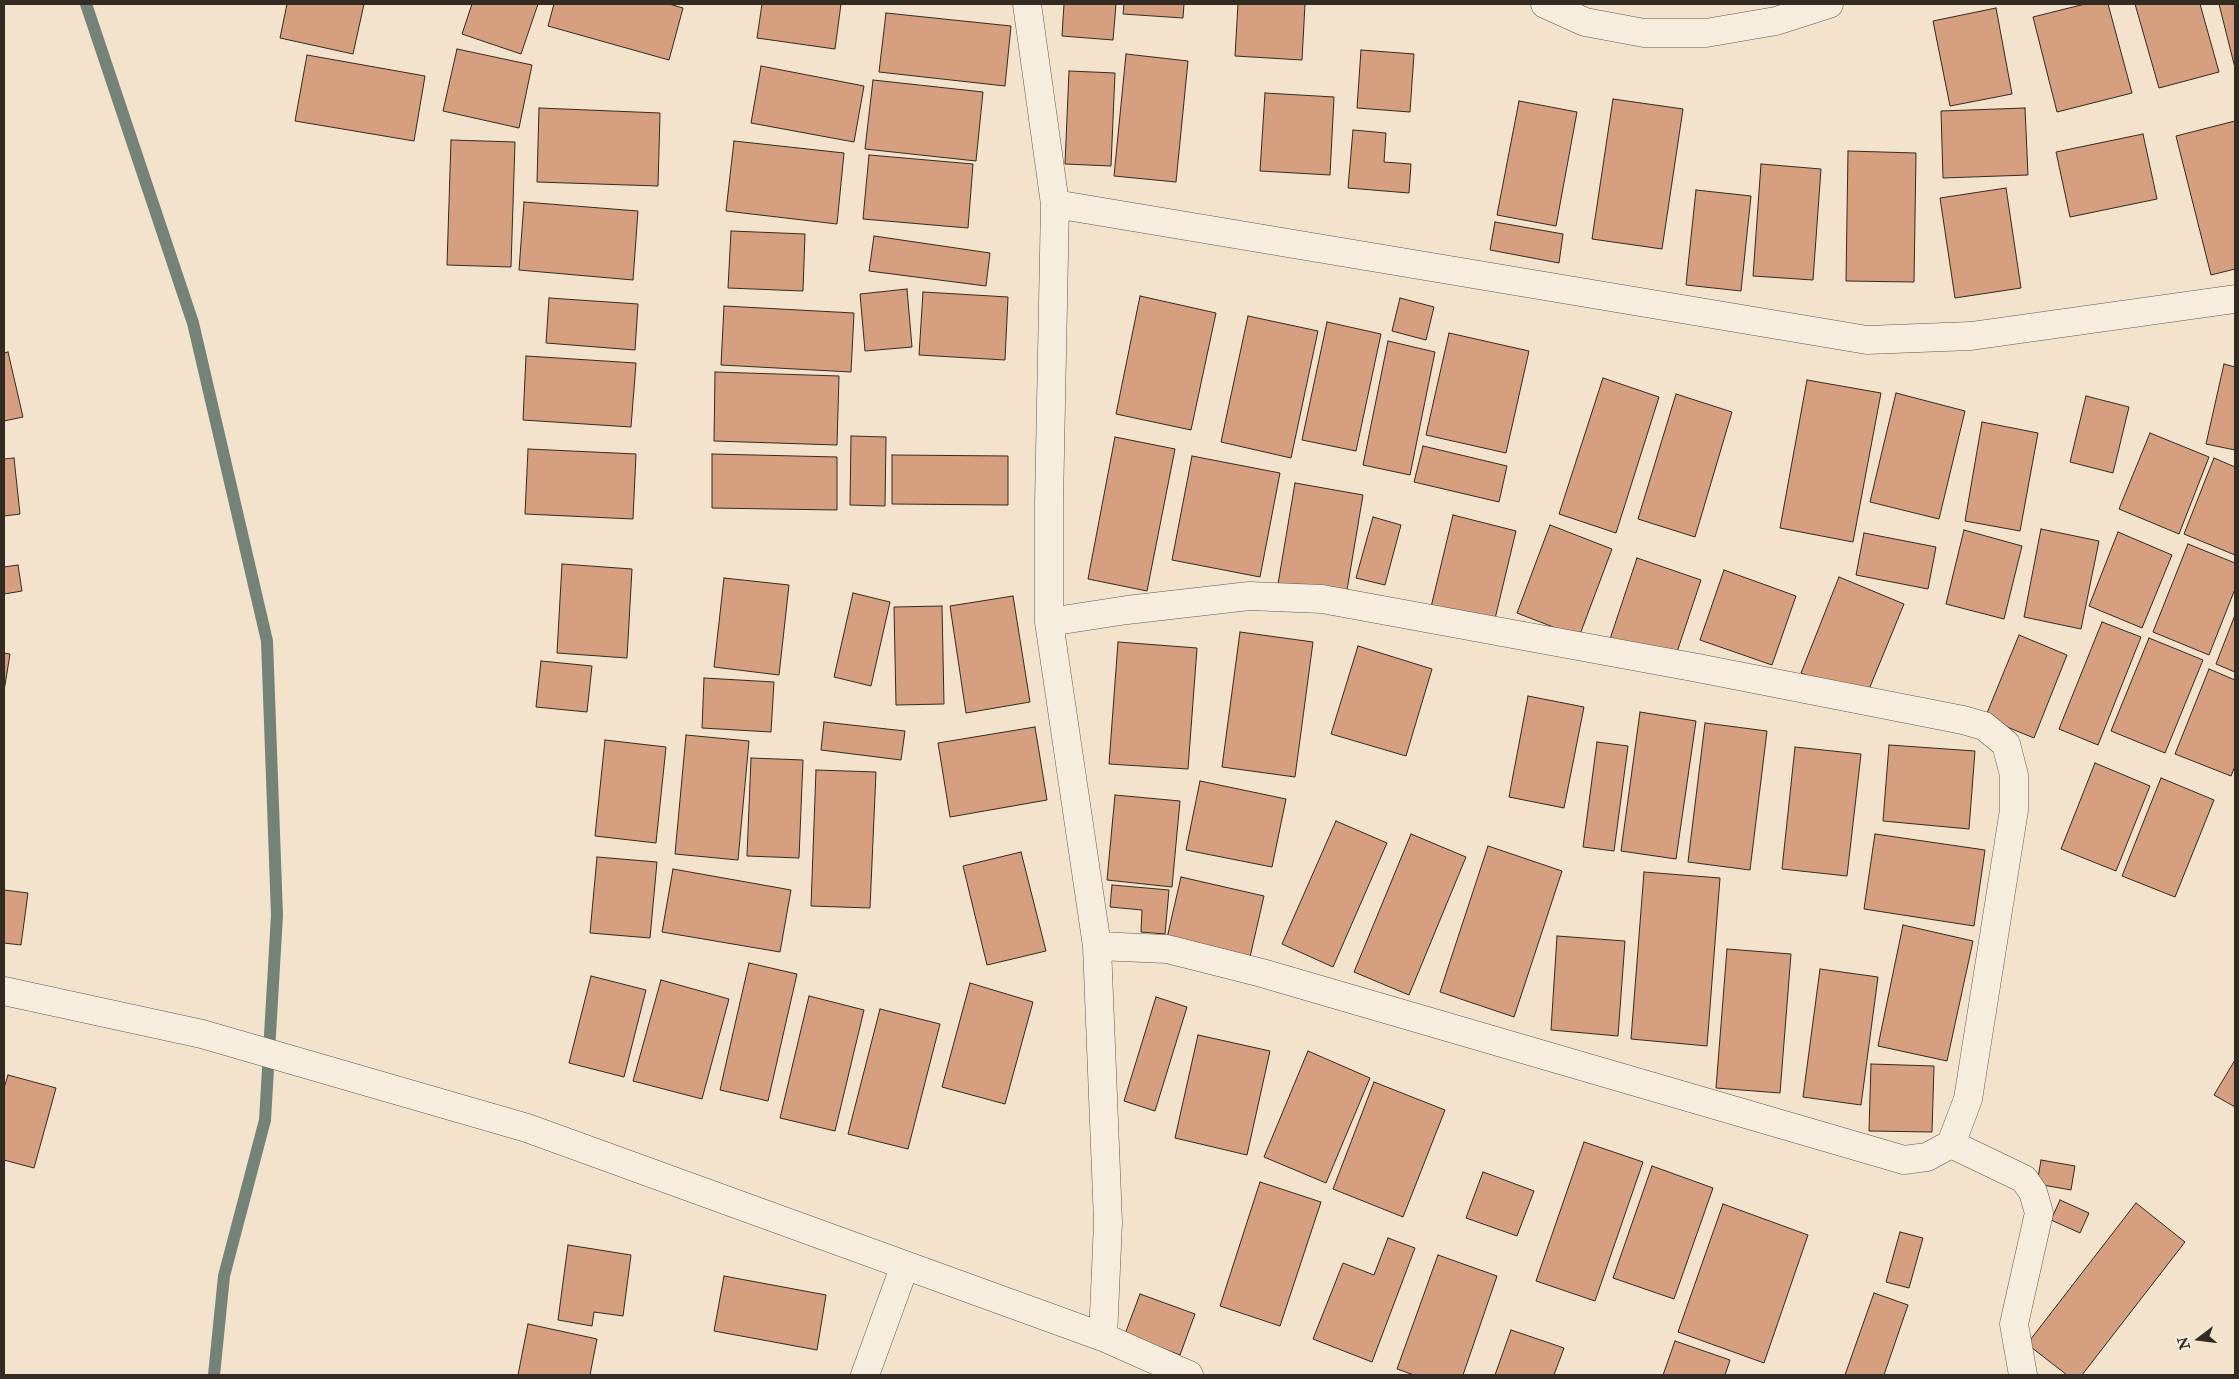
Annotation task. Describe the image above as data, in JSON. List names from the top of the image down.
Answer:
{
  "north": "left"
}
